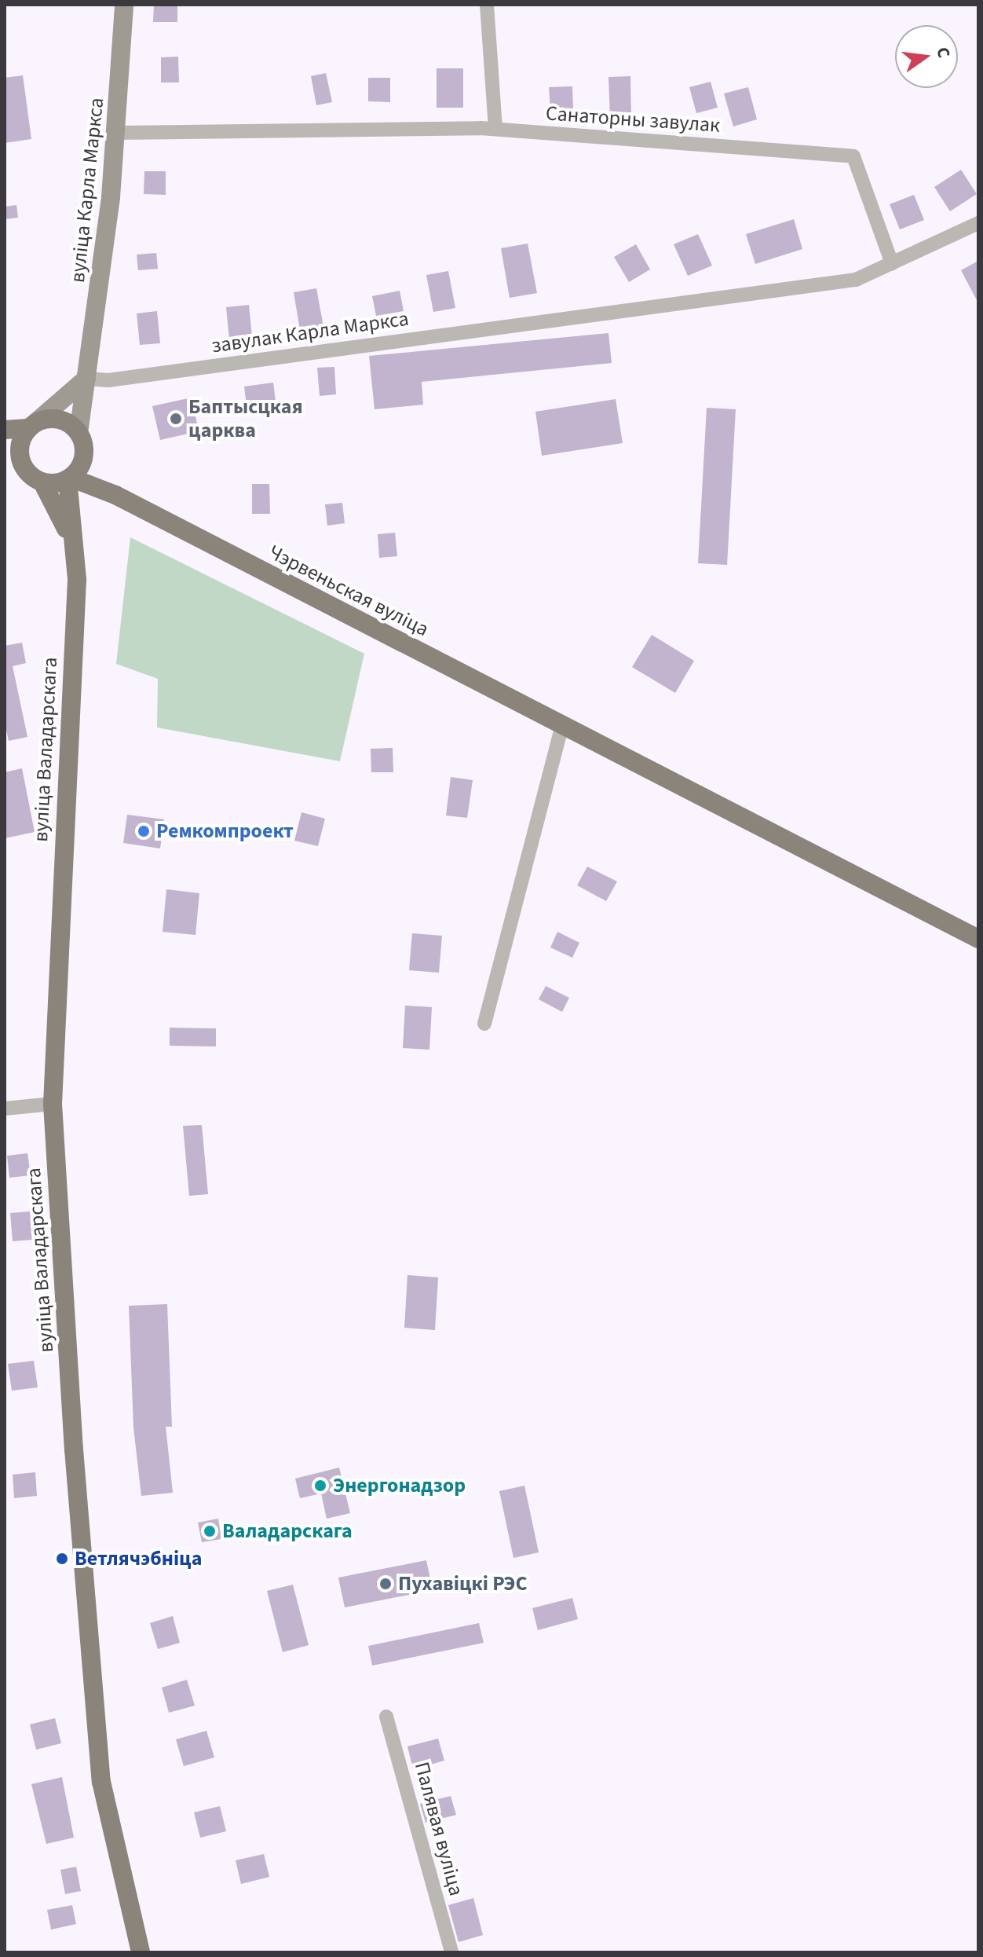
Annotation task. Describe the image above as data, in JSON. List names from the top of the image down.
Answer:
{
  "streets": {
    "main road": ["Чэрвеньская вуліца", "вуліца Валадарскага"],
    "street": [
      "Санаторны завулак",
      "вуліца Карла Маркса",
      "завулак Карла Маркса",
      "Палявая вуліца"
    ]
  },
  "crossings": [
    ["Санаторны завулак", "вуліца Карла Маркса"],
    ["Санаторны завулак", "завулак Карла Маркса"],
    ["вуліца Карла Маркса", "завулак Карла Маркса"],
    ["вуліца Карла Маркса", "Чэрвеньская вуліца"],
    ["вуліца Карла Маркса", "вуліца Валадарскага"],
    ["Чэрвеньская вуліца", "вуліца Валадарскага"]
  ],
  "places": [
    "Баптысцкая царква",
    "Ремкомпроект",
    "Энергонадзор",
    "Валадарскага",
    "Ветлячэбніца",
    "Пухавіцкі РЭС"
  ],
  "north": "right"
}
